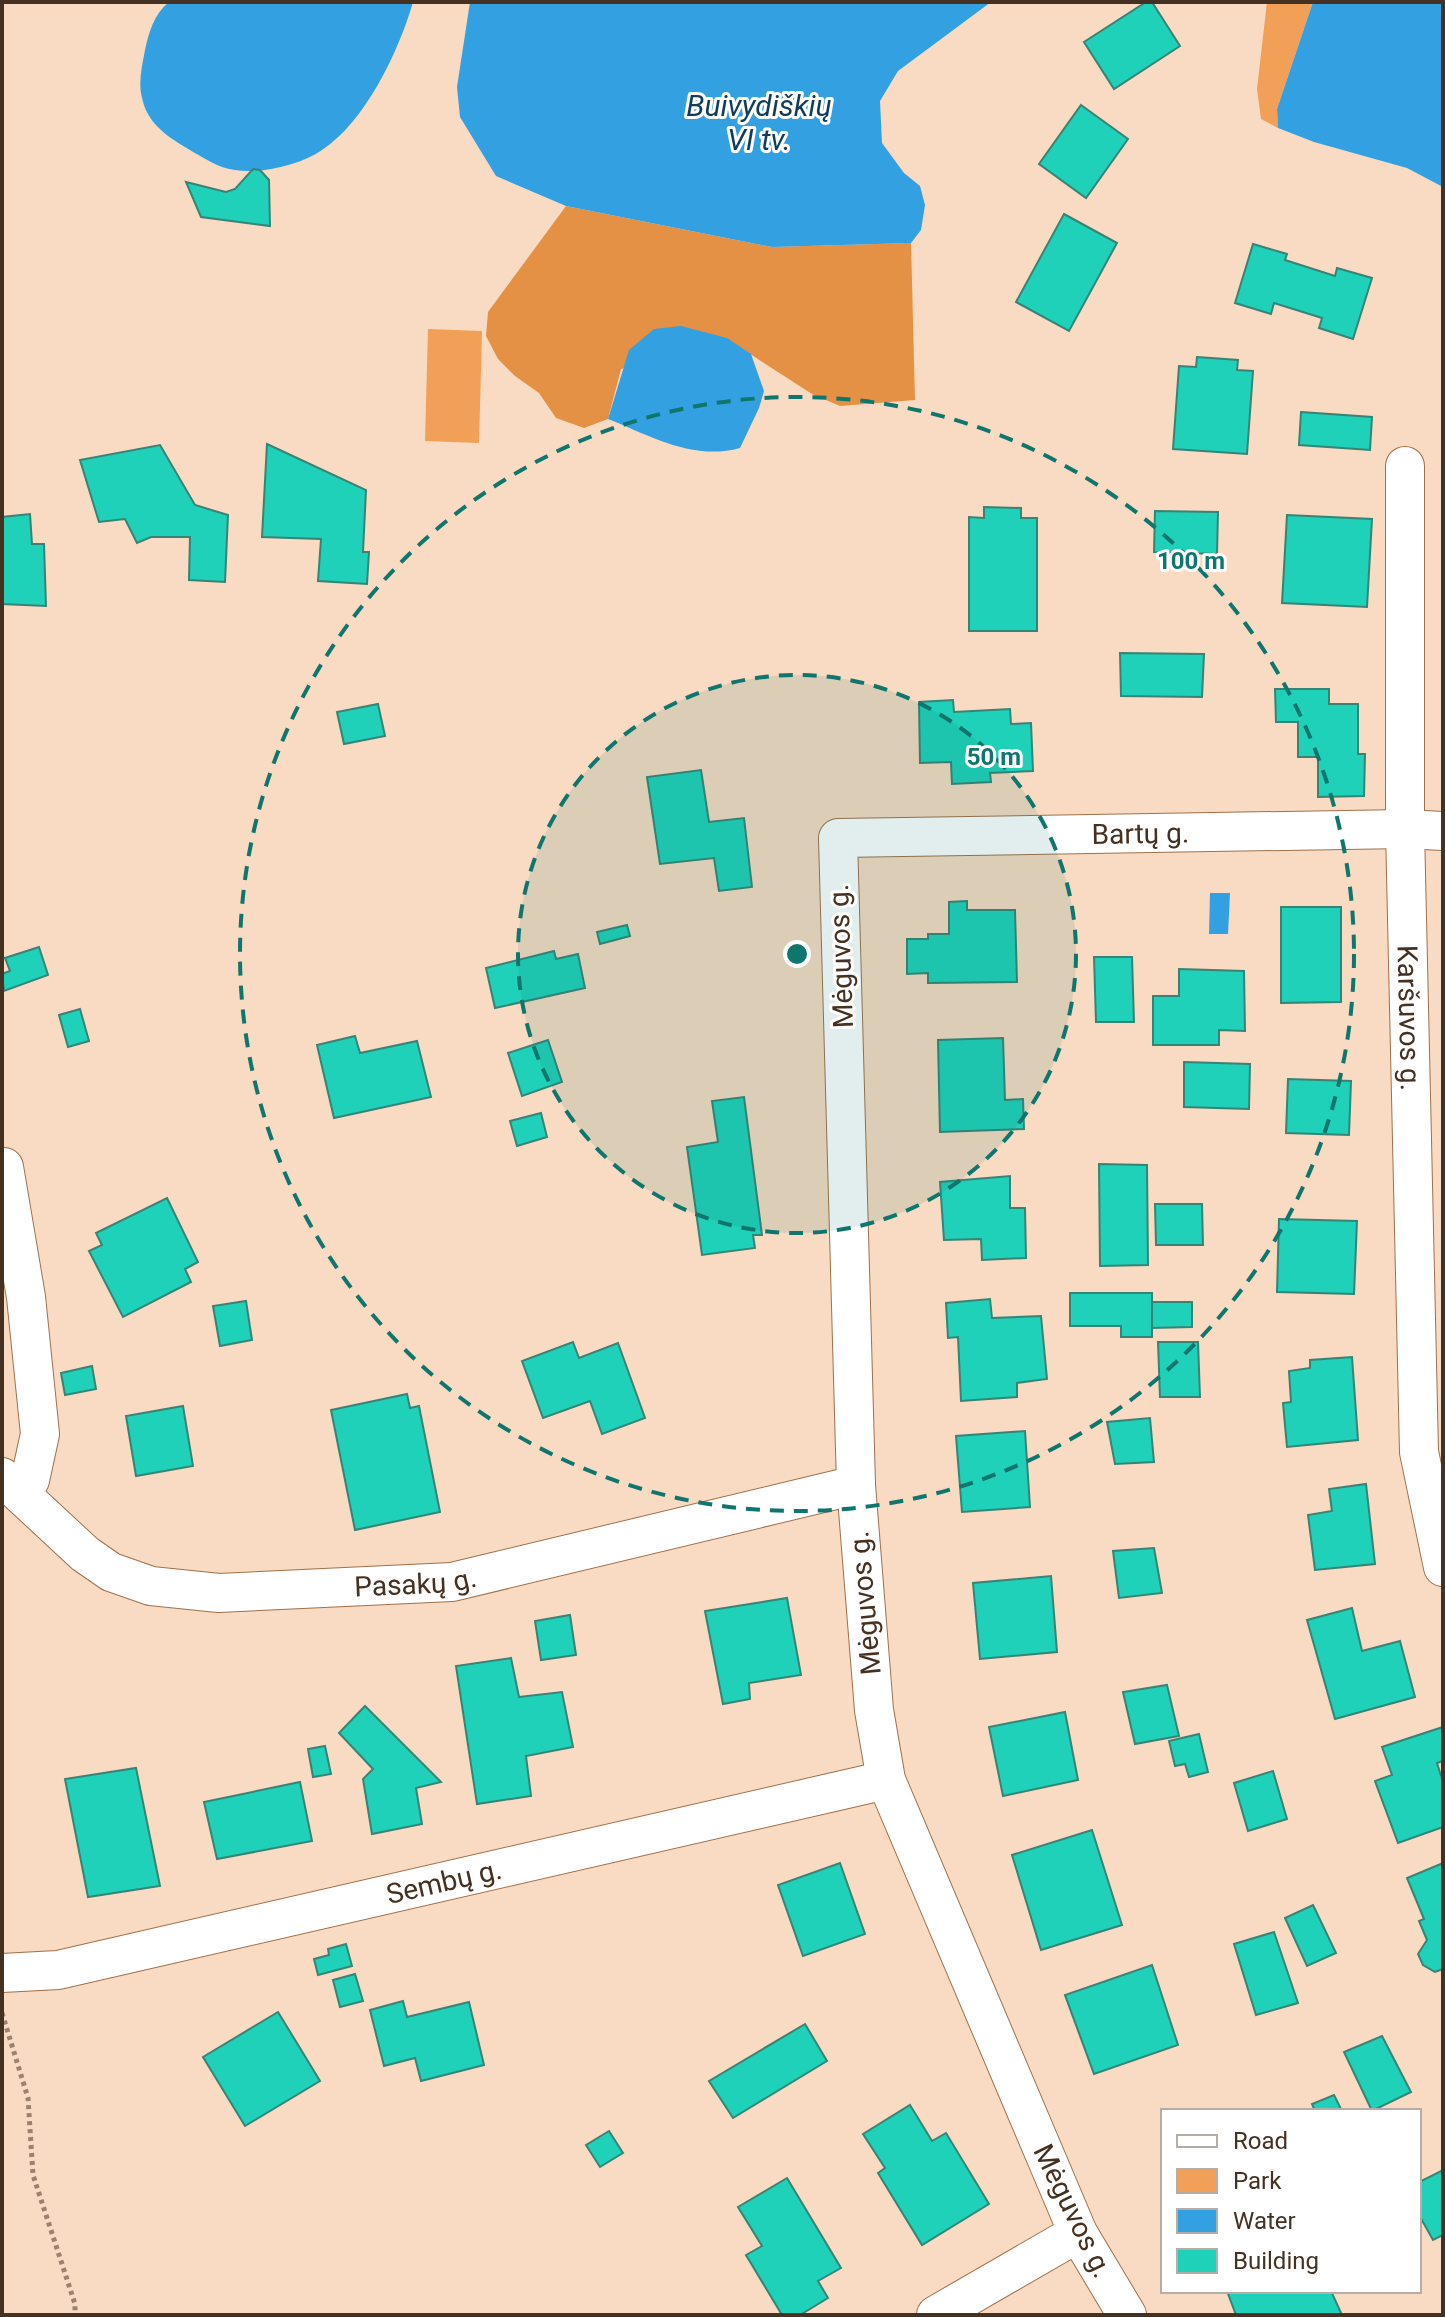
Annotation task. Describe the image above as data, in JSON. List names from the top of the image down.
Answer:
{
  "streets": {
    "street": [
      "Bartų g.",
      "Mėguvos g.",
      "Karšuvos g.",
      "Pasakų g.",
      "Sembų g."
    ]
  },
  "crossings": [
    ["Bartų g.", "Mėguvos g."],
    ["Bartų g.", "Karšuvos g."],
    ["Mėguvos g.", "Pasakų g."],
    ["Mėguvos g.", "Sembų g."]
  ],
  "water": ["Buivydiškių VI tv."],
  "legend": [
    "Road",
    "Park",
    "Water",
    "Building"
  ],
  "rings": ["100 m", "50 m"]
}
